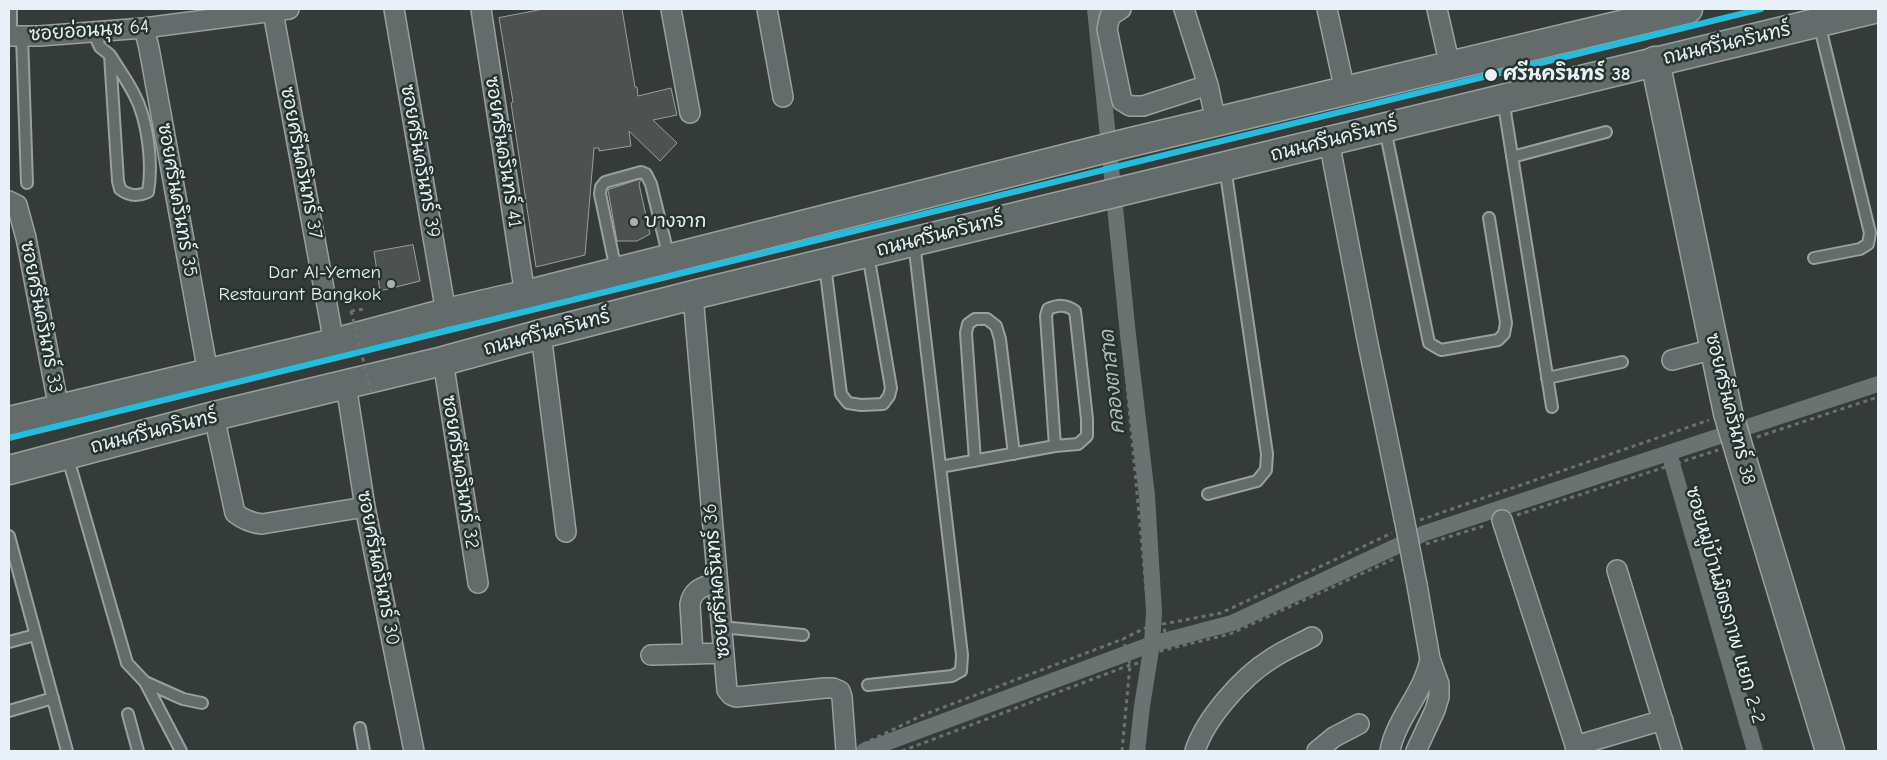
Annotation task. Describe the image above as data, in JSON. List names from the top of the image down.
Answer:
{
  "streets": {
    "main road": ["ถนนศรีนครินทร์", "ซอยศรีนครินทร์ 38"],
    "street": [
      "ซอยอ่อนนุช 64",
      "ซอยศรีนครินทร์ 41",
      "ซอยศรีนครินทร์ 39",
      "ซอยศรีนครินทร์ 37",
      "ซอยศรีนครินทร์ 35",
      "ซอยศรีนครินทร์ 33",
      "ซอยศรีนครินทร์ 32",
      "ซอยศรีนครินทร์ 30",
      "ซอยศรีนครินทร์ 36"
    ],
    "path": ["ซอยหมู่บ้านมิตรภาพ แยก 2-2"]
  },
  "crossings": [
    ["ซอยอ่อนนุช 64", "ซอยศรีนครินทร์ 37"],
    ["ซอยอ่อนนุช 64", "ซอยศรีนครินทร์ 35"],
    ["ถนนศรีนครินทร์", "ซอยศรีนครินทร์ 38"],
    ["ถนนศรีนครินทร์", "ซอยศรีนครินทร์ 32"],
    ["ถนนศรีนครินทร์", "ซอยศรีนครินทร์ 30"],
    ["ถนนศรีนครินทร์", "ซอยศรีนครินทร์ 36"]
  ],
  "water": ["คลองตาสาด"],
  "places": ["ศรีนครินทร์ 38", "บางจาก", "Dar Al-Yemen Restaurant Bangkok"]
}
